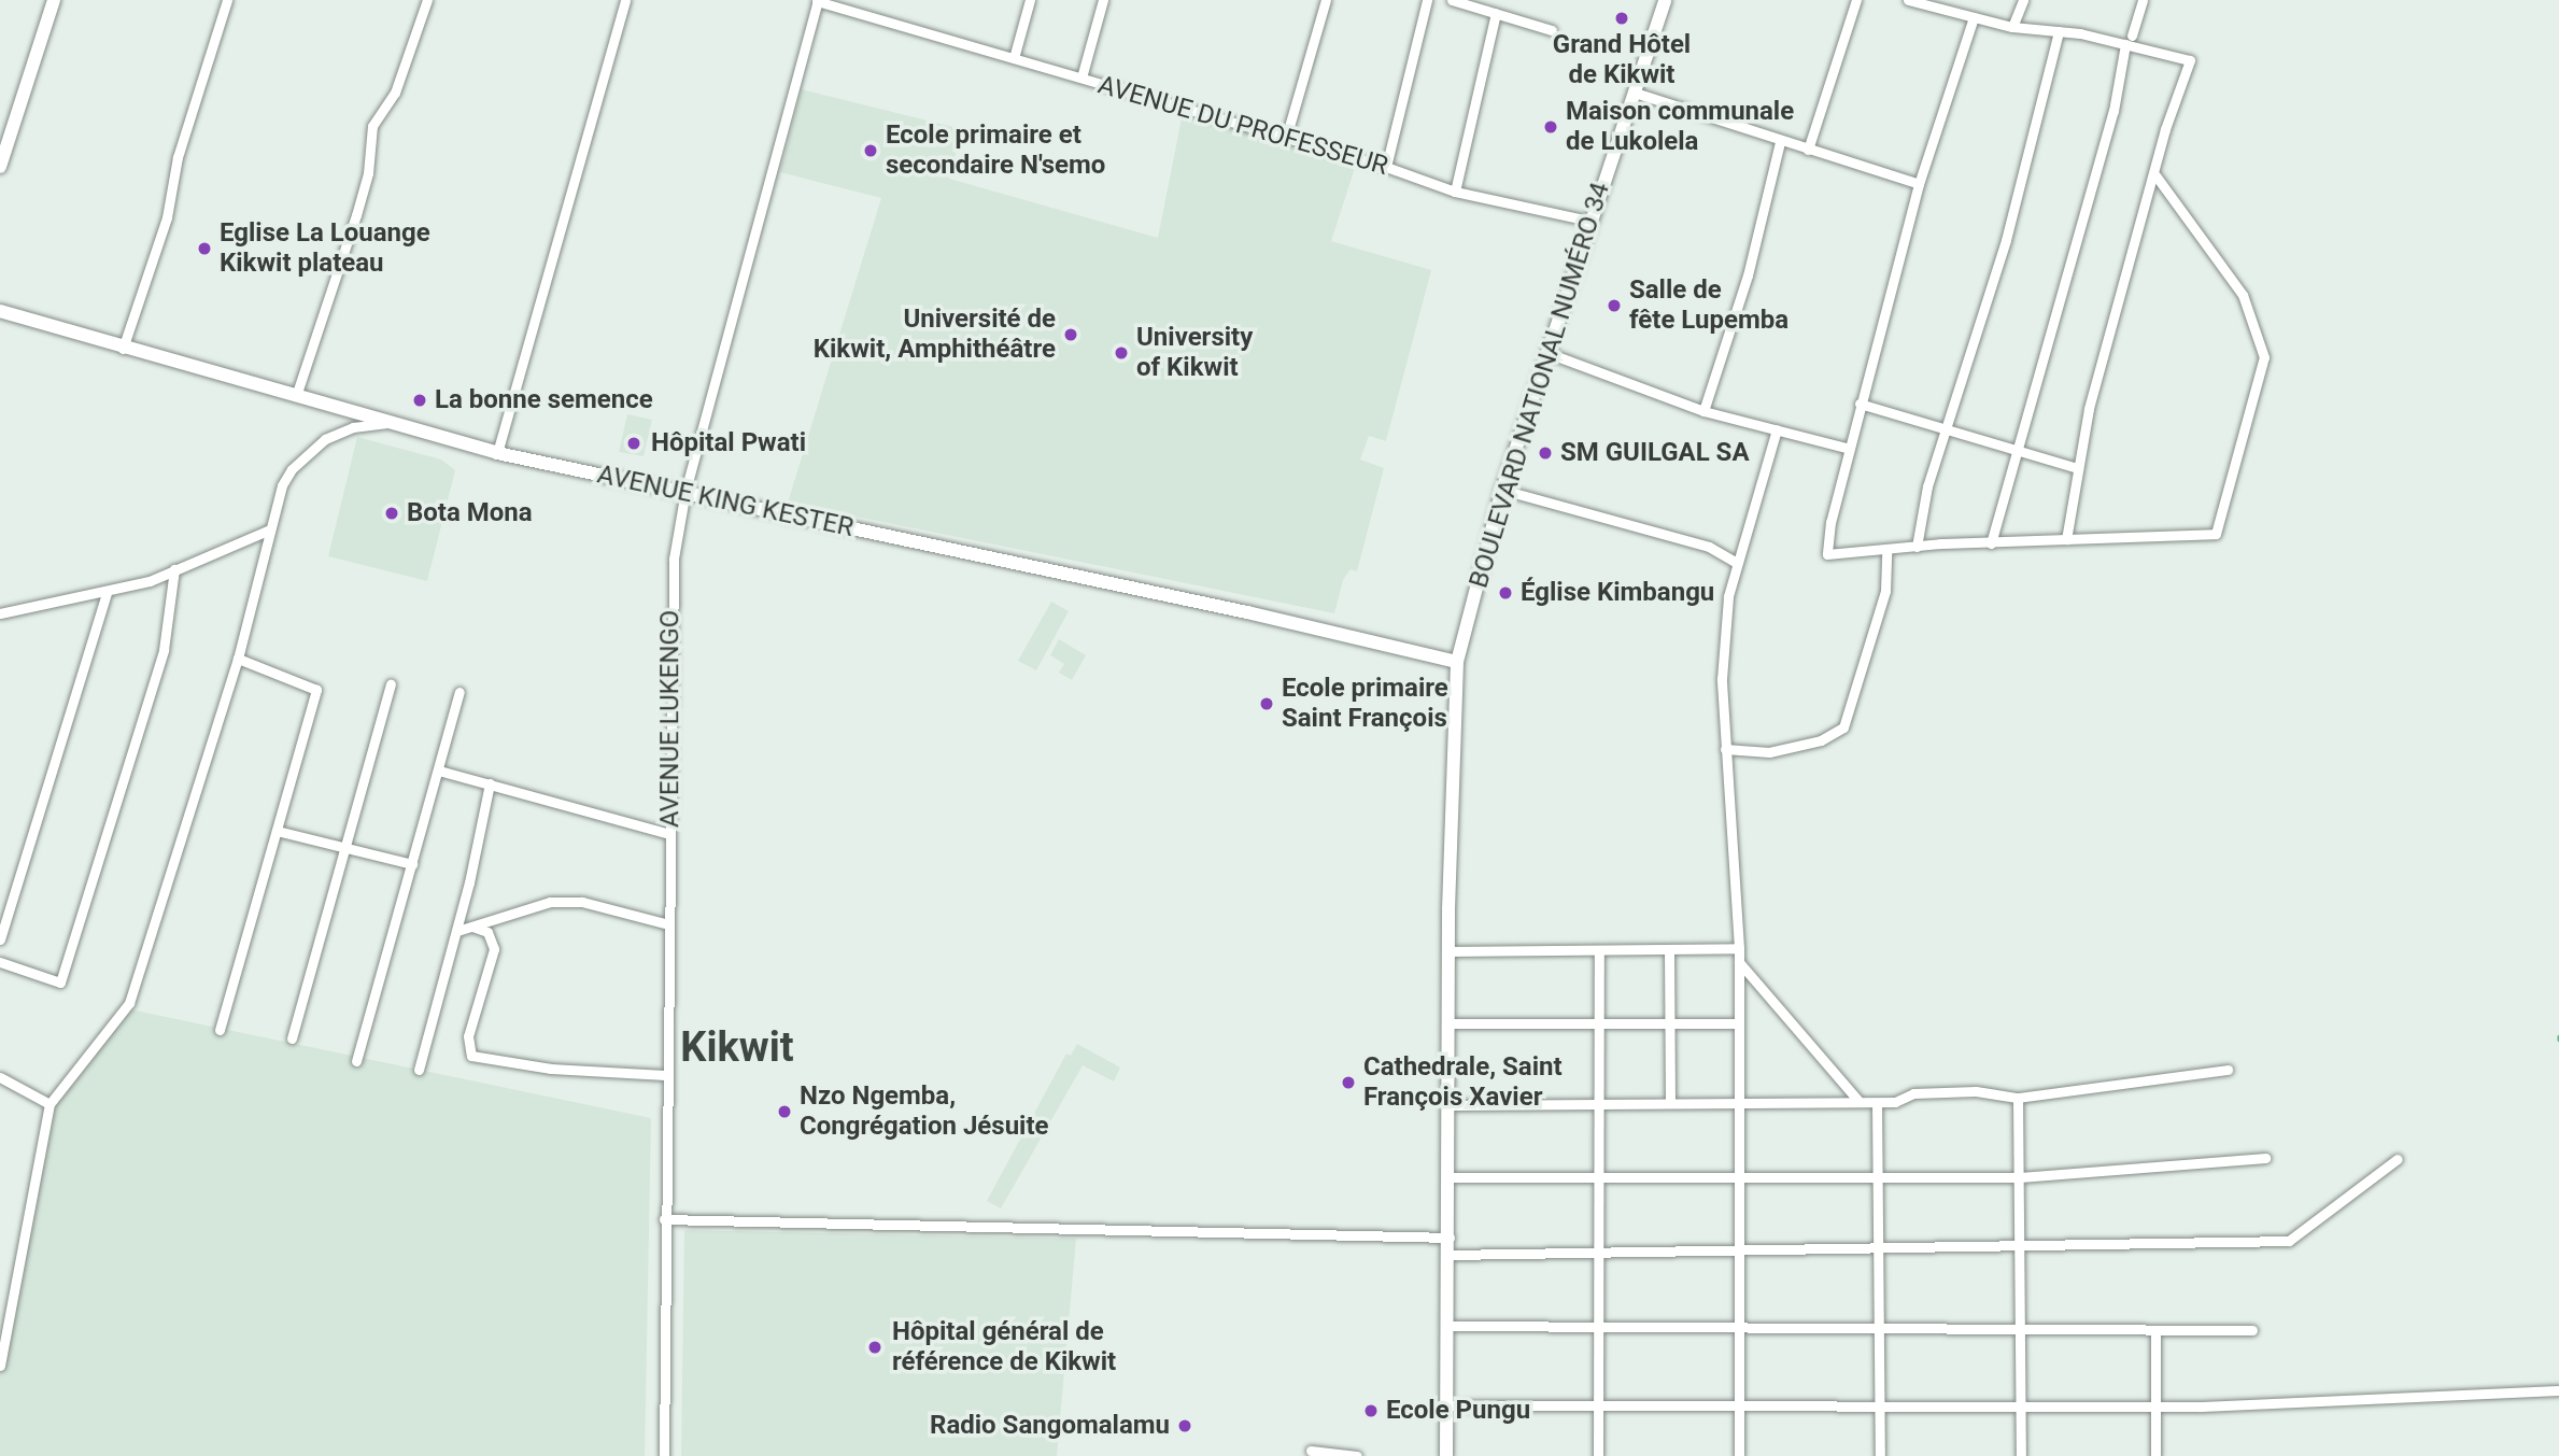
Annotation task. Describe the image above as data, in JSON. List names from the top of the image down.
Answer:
{
  "streets": {
    "street": [
      "AVENUE DU PROFESSEUR",
      "BOULEVARD NATIONAL NUMÉRO 34",
      "AVENUE KING KESTER",
      "AVENUE LUKENGO"
    ]
  },
  "crossings": [
    ["AVENUE DU PROFESSEUR", "BOULEVARD NATIONAL NUMÉRO 34"],
    ["AVENUE DU PROFESSEUR", "AVENUE LUKENGO"],
    ["BOULEVARD NATIONAL NUMÉRO 34", "AVENUE KING KESTER"],
    ["AVENUE KING KESTER", "AVENUE LUKENGO"]
  ],
  "districts": ["Kikwit"],
  "places": [
    "Grand Hôtel de Kikwit",
    "Maison communale de Lukolela",
    "Ecole primaire et secondaire N'semo",
    "Eglise La Louange Kikwit plateau",
    "Salle de fête Lupemba",
    "Université de Kikwit, Amphithéâtre",
    "University of Kikwit",
    "La bonne semence",
    "Hôpital Pwati",
    "SM GUILGAL SA",
    "Bota Mona",
    "Église Kimbangu",
    "Ecole primaire Saint François",
    "Cathedrale, Saint François Xavier",
    "Nzo Ngemba, Congrégation Jésuite",
    "Hôpital général de référence de Kikwit",
    "Ecole Pungu",
    "Radio Sangomalamu"
  ]
}
